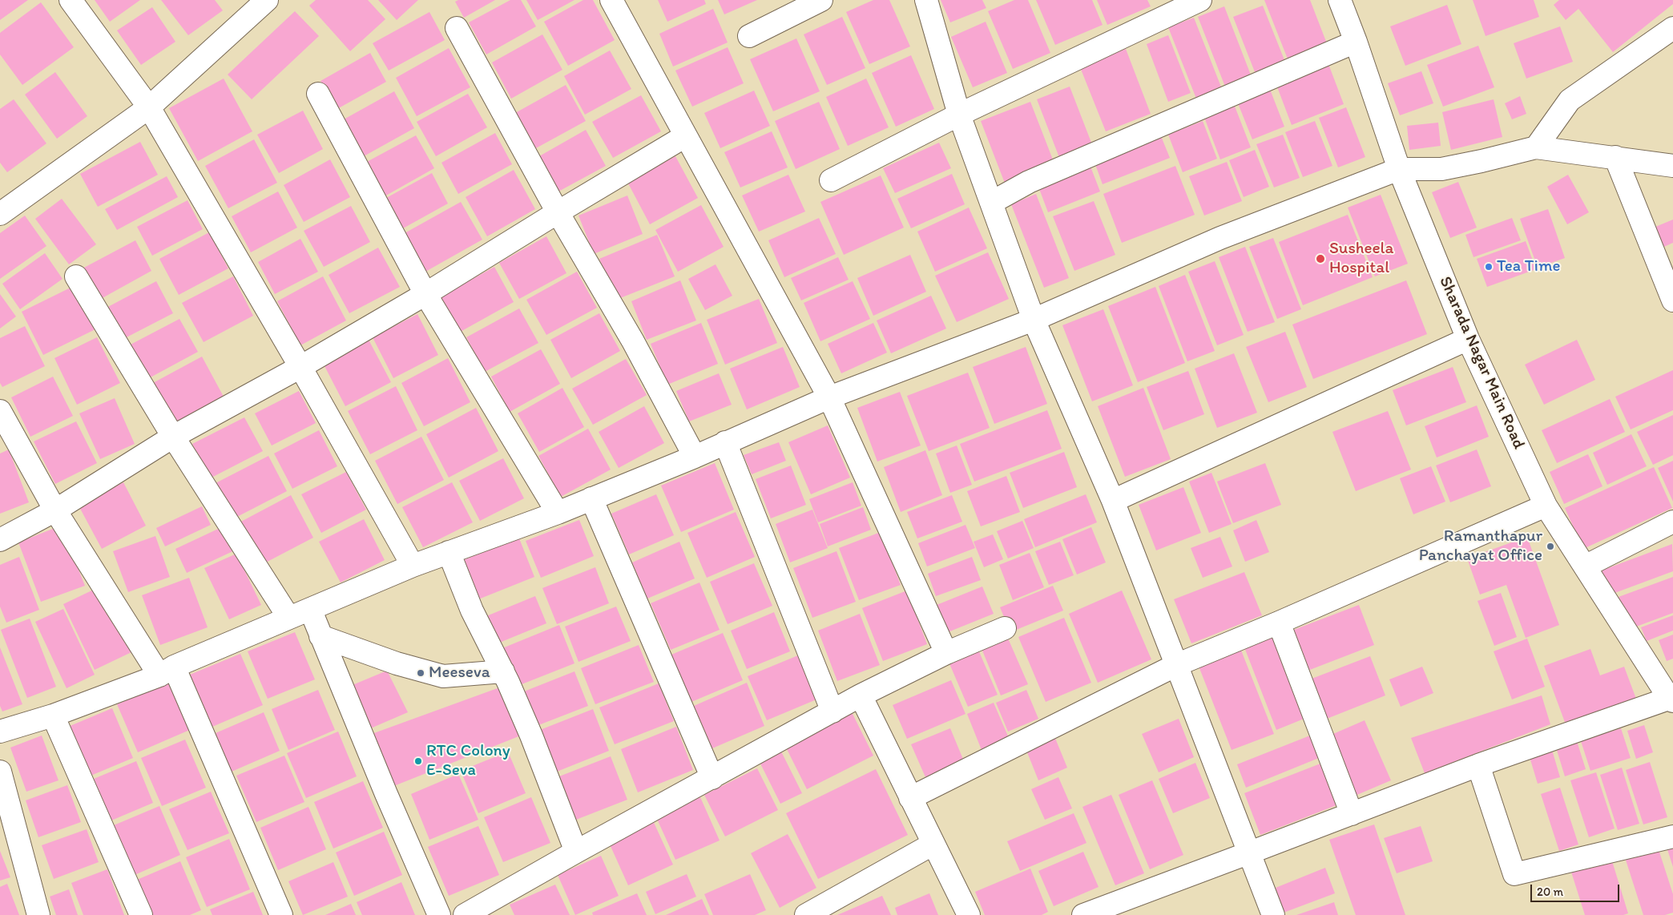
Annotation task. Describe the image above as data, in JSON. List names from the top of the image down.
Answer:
{
  "streets": {
    "street": ["Sharada Nagar Main Road"]
  },
  "places": [
    "Susheela Hospital",
    "Tea Time",
    "Ramanthapur Panchayat Office",
    "Meeseva",
    "RTC Colony E-Seva"
  ],
  "scale_bar": "20 m"
}
